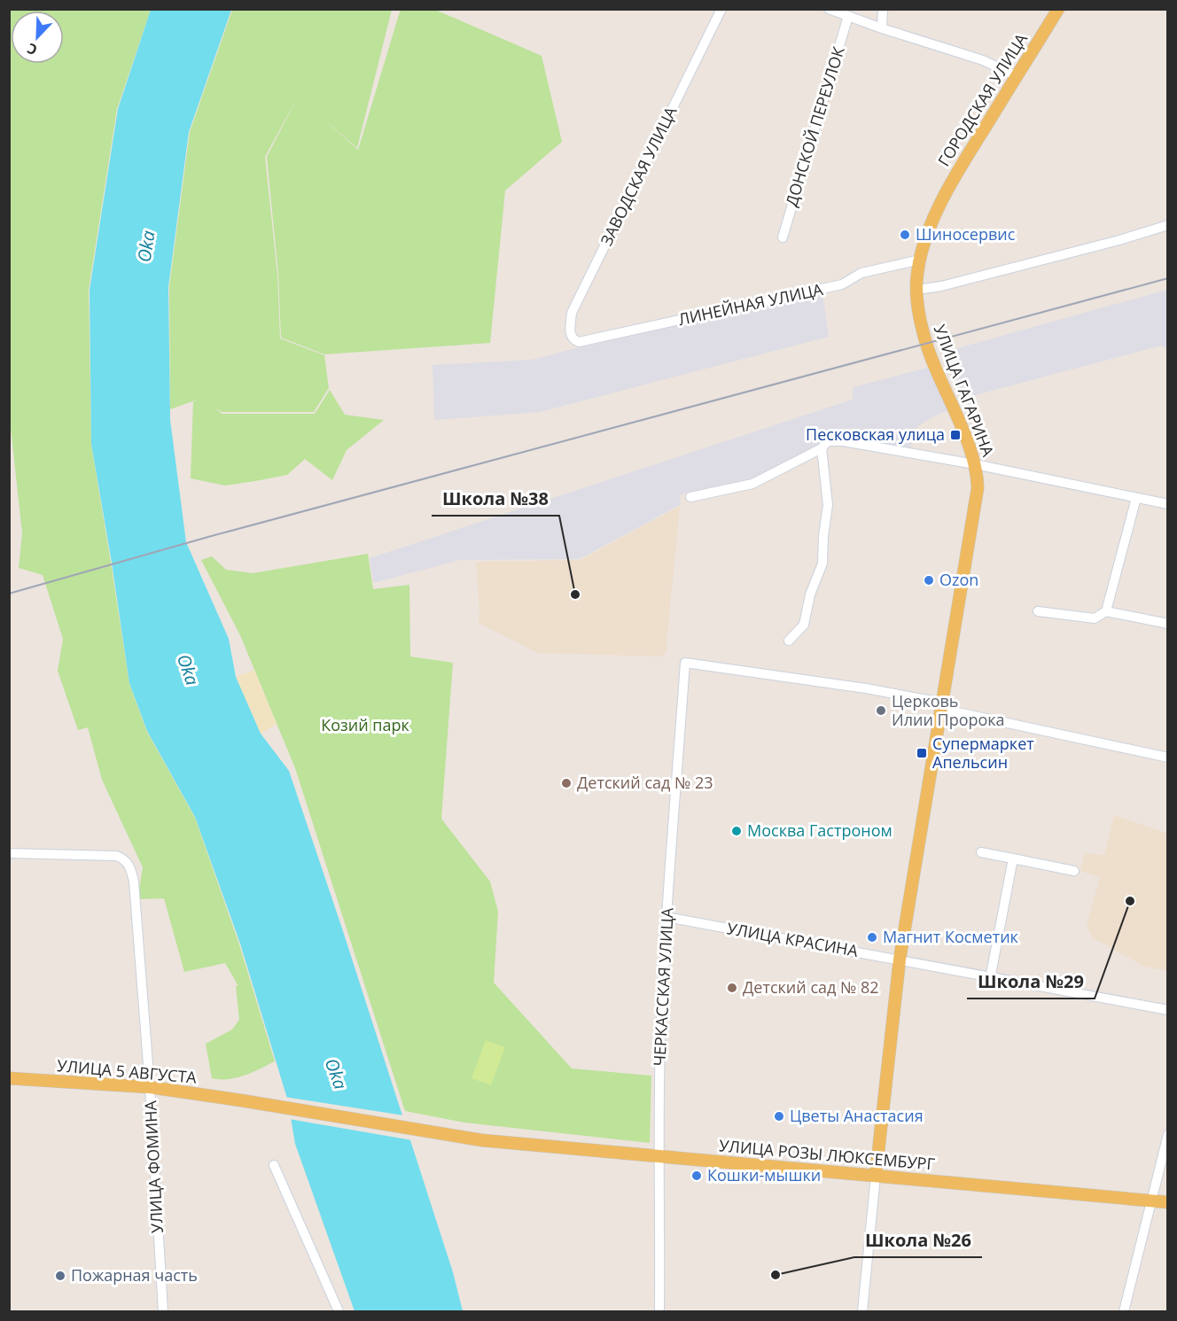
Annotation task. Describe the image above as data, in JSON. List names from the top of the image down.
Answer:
{
  "streets": {
    "main road": [
      "ГОРОДСКАЯ УЛИЦА",
      "УЛИЦА ГАГАРИНА",
      "УЛИЦА 5 АВГУСТА",
      "УЛИЦА РОЗЫ ЛЮКСЕМБУРГ"
    ],
    "street": [
      "ДОНСКОЙ ПЕРЕУЛОК",
      "ЗАВОДСКАЯ УЛИЦА",
      "ЛИНЕЙНАЯ УЛИЦА",
      "УЛИЦА КРАСИНА",
      "ЧЕРКАССКАЯ УЛИЦА",
      "УЛИЦА ФОМИНА"
    ]
  },
  "crossings": [
    ["ГОРОДСКАЯ УЛИЦА", "УЛИЦА ГАГАРИНА"],
    ["ЗАВОДСКАЯ УЛИЦА", "ЛИНЕЙНАЯ УЛИЦА"],
    ["ЛИНЕЙНАЯ УЛИЦА", "УЛИЦА ГАГАРИНА"],
    ["УЛИЦА ГАГАРИНА", "УЛИЦА КРАСИНА"],
    ["УЛИЦА ГАГАРИНА", "ЧЕРКАССКАЯ УЛИЦА"],
    ["УЛИЦА ГАГАРИНА", "УЛИЦА РОЗЫ ЛЮКСЕМБУРГ"],
    ["УЛИЦА КРАСИНА", "ЧЕРКАССКАЯ УЛИЦА"],
    ["ЧЕРКАССКАЯ УЛИЦА", "УЛИЦА РОЗЫ ЛЮКСЕМБУРГ"],
    ["УЛИЦА 5 АВГУСТА", "УЛИЦА РОЗЫ ЛЮКСЕМБУРГ"],
    ["УЛИЦА 5 АВГУСТА", "УЛИЦА ФОМИНА"]
  ],
  "water": ["Oka"],
  "parks": ["Козий парк"],
  "places": {
    "other": [
      "Шиносервис",
      "Ozon",
      "Школа №38",
      "Церковь Илии Пророка",
      "Детский сад № 23",
      "Москва Гастроном",
      "Школа №29",
      "Магнит Косметик",
      "Детский сад № 82",
      "Цветы Анастасия",
      "Кошки-мышки",
      "Школа №26",
      "Пожарная часть"
    ],
    "transit": ["Песковская улица", "Супермаркет Апельсин"]
  },
  "north": "bottom left"
}
